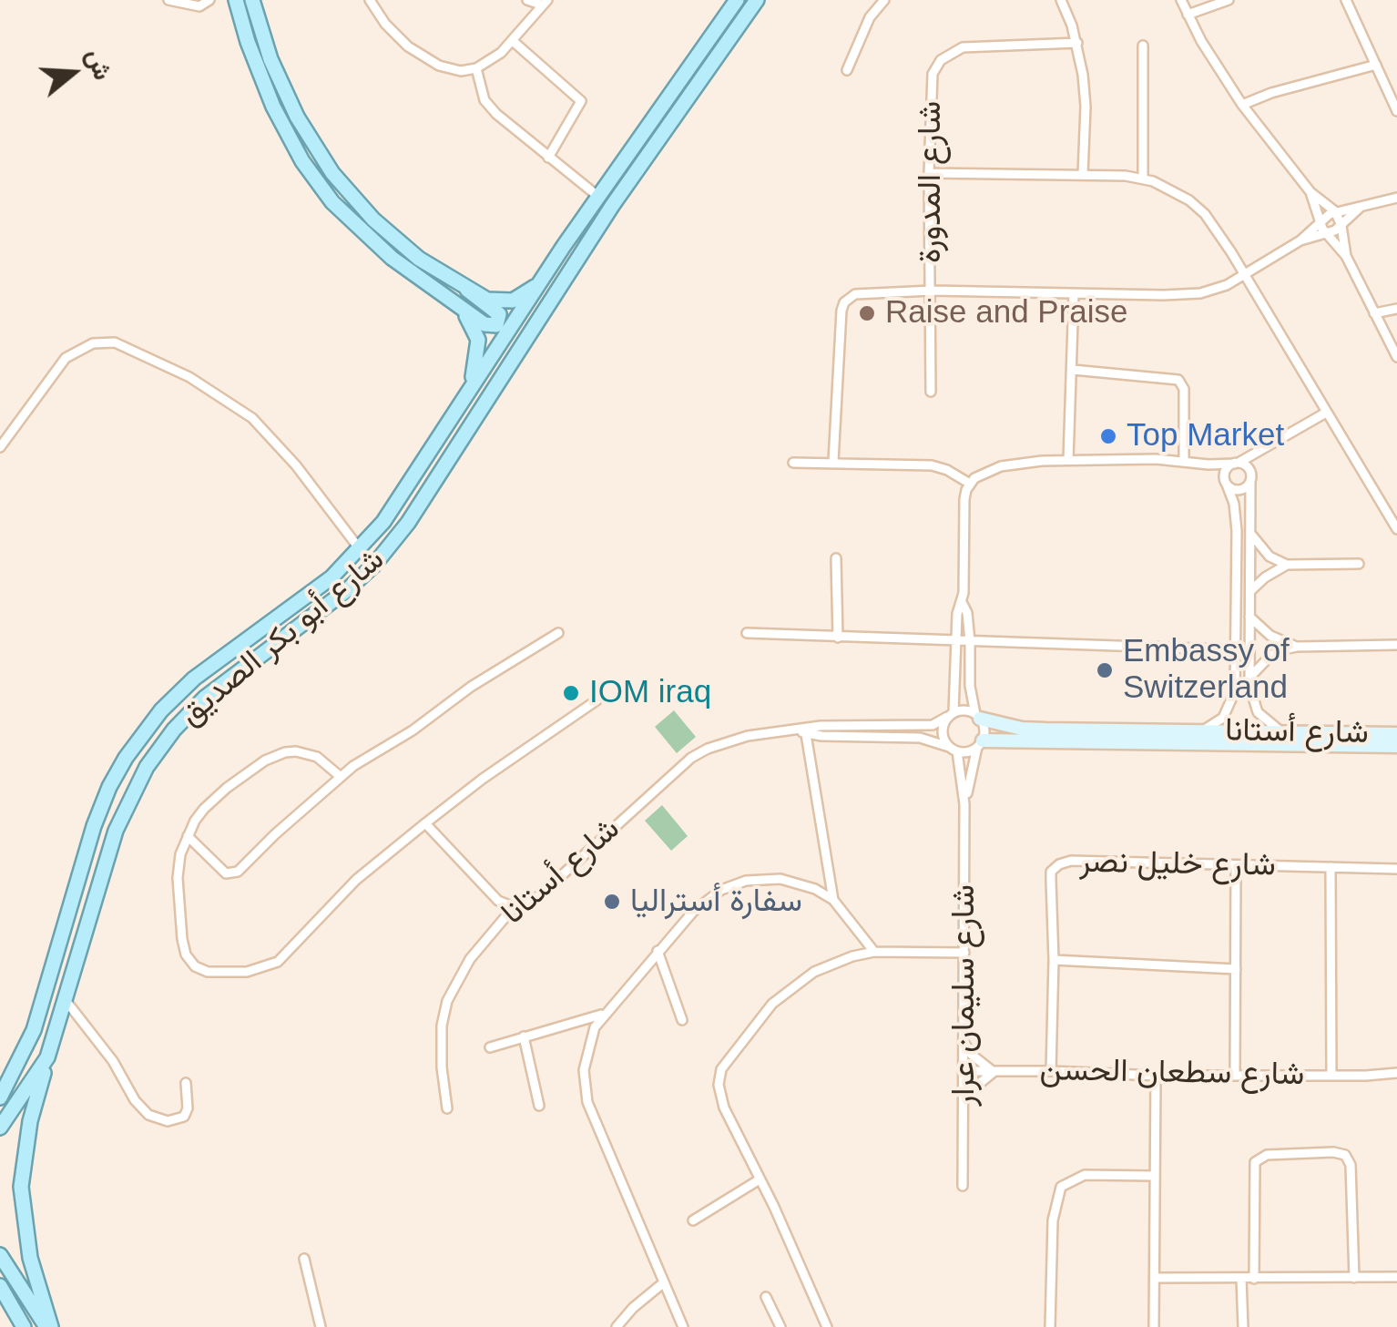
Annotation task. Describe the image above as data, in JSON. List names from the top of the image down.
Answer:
{
  "streets": {
    "main road": ["شارع أبو بكر الصديق"],
    "street": [
      "شارع المدورة",
      "شارع أستانا",
      "شارع خليل نصر",
      "شارع سليمان عرار",
      "شارع سطعان الحسن"
    ]
  },
  "crossings": [
    ["شارع أستانا", "شارع سليمان عرار"],
    ["شارع خليل نصر", "شارع سطعان الحسن"],
    ["شارع سليمان عرار", "شارع سطعان الحسن"]
  ],
  "places": [
    "Raise and Praise",
    "Top Market",
    "Embassy of Switzerland",
    "IOM iraq",
    "سفارة أستراليا"
  ],
  "north": "right"
}
